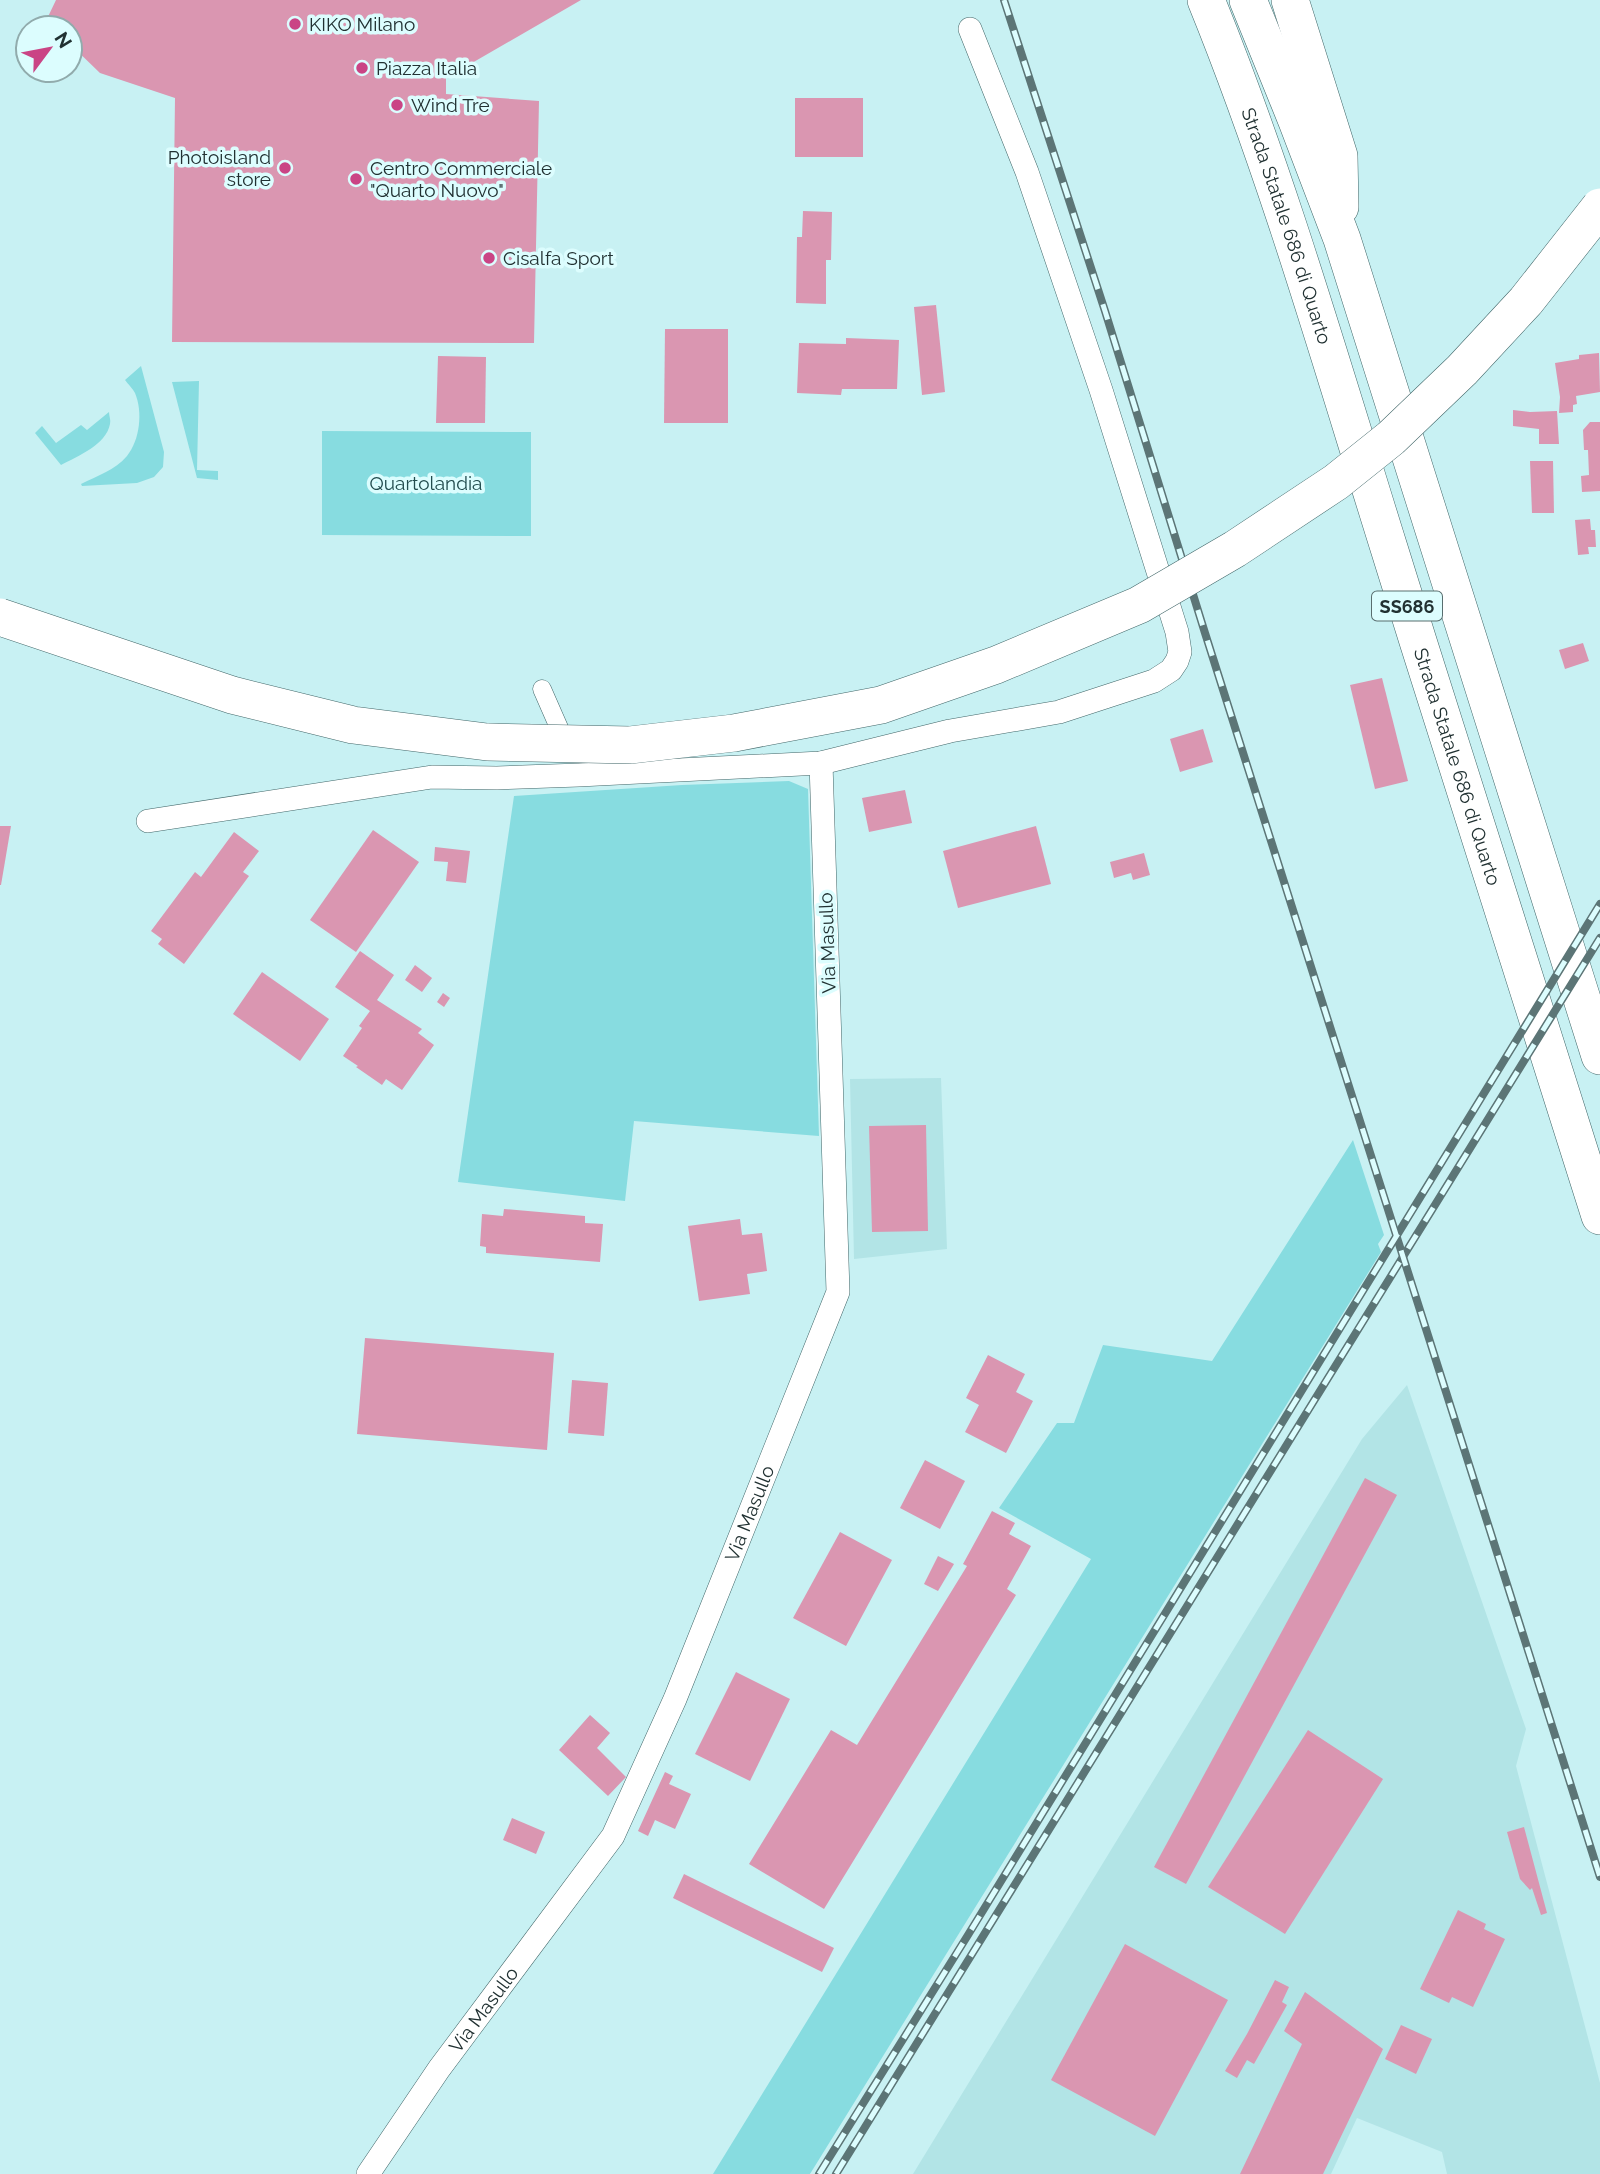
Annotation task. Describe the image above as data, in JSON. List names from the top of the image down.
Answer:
{
  "streets": {
    "highway": ["Strada Statale 686 di Quarto", "SS686"],
    "street": ["Via Masullo"]
  },
  "parks": ["Quartolandia"],
  "places": [
    "KIKO Milano",
    "Piazza Italia",
    "Wind Tre",
    "Photoisland store",
    "Centro Commerciale \"Quarto Nuovo\"",
    "Cisalfa Sport"
  ],
  "north": "top right"
}
